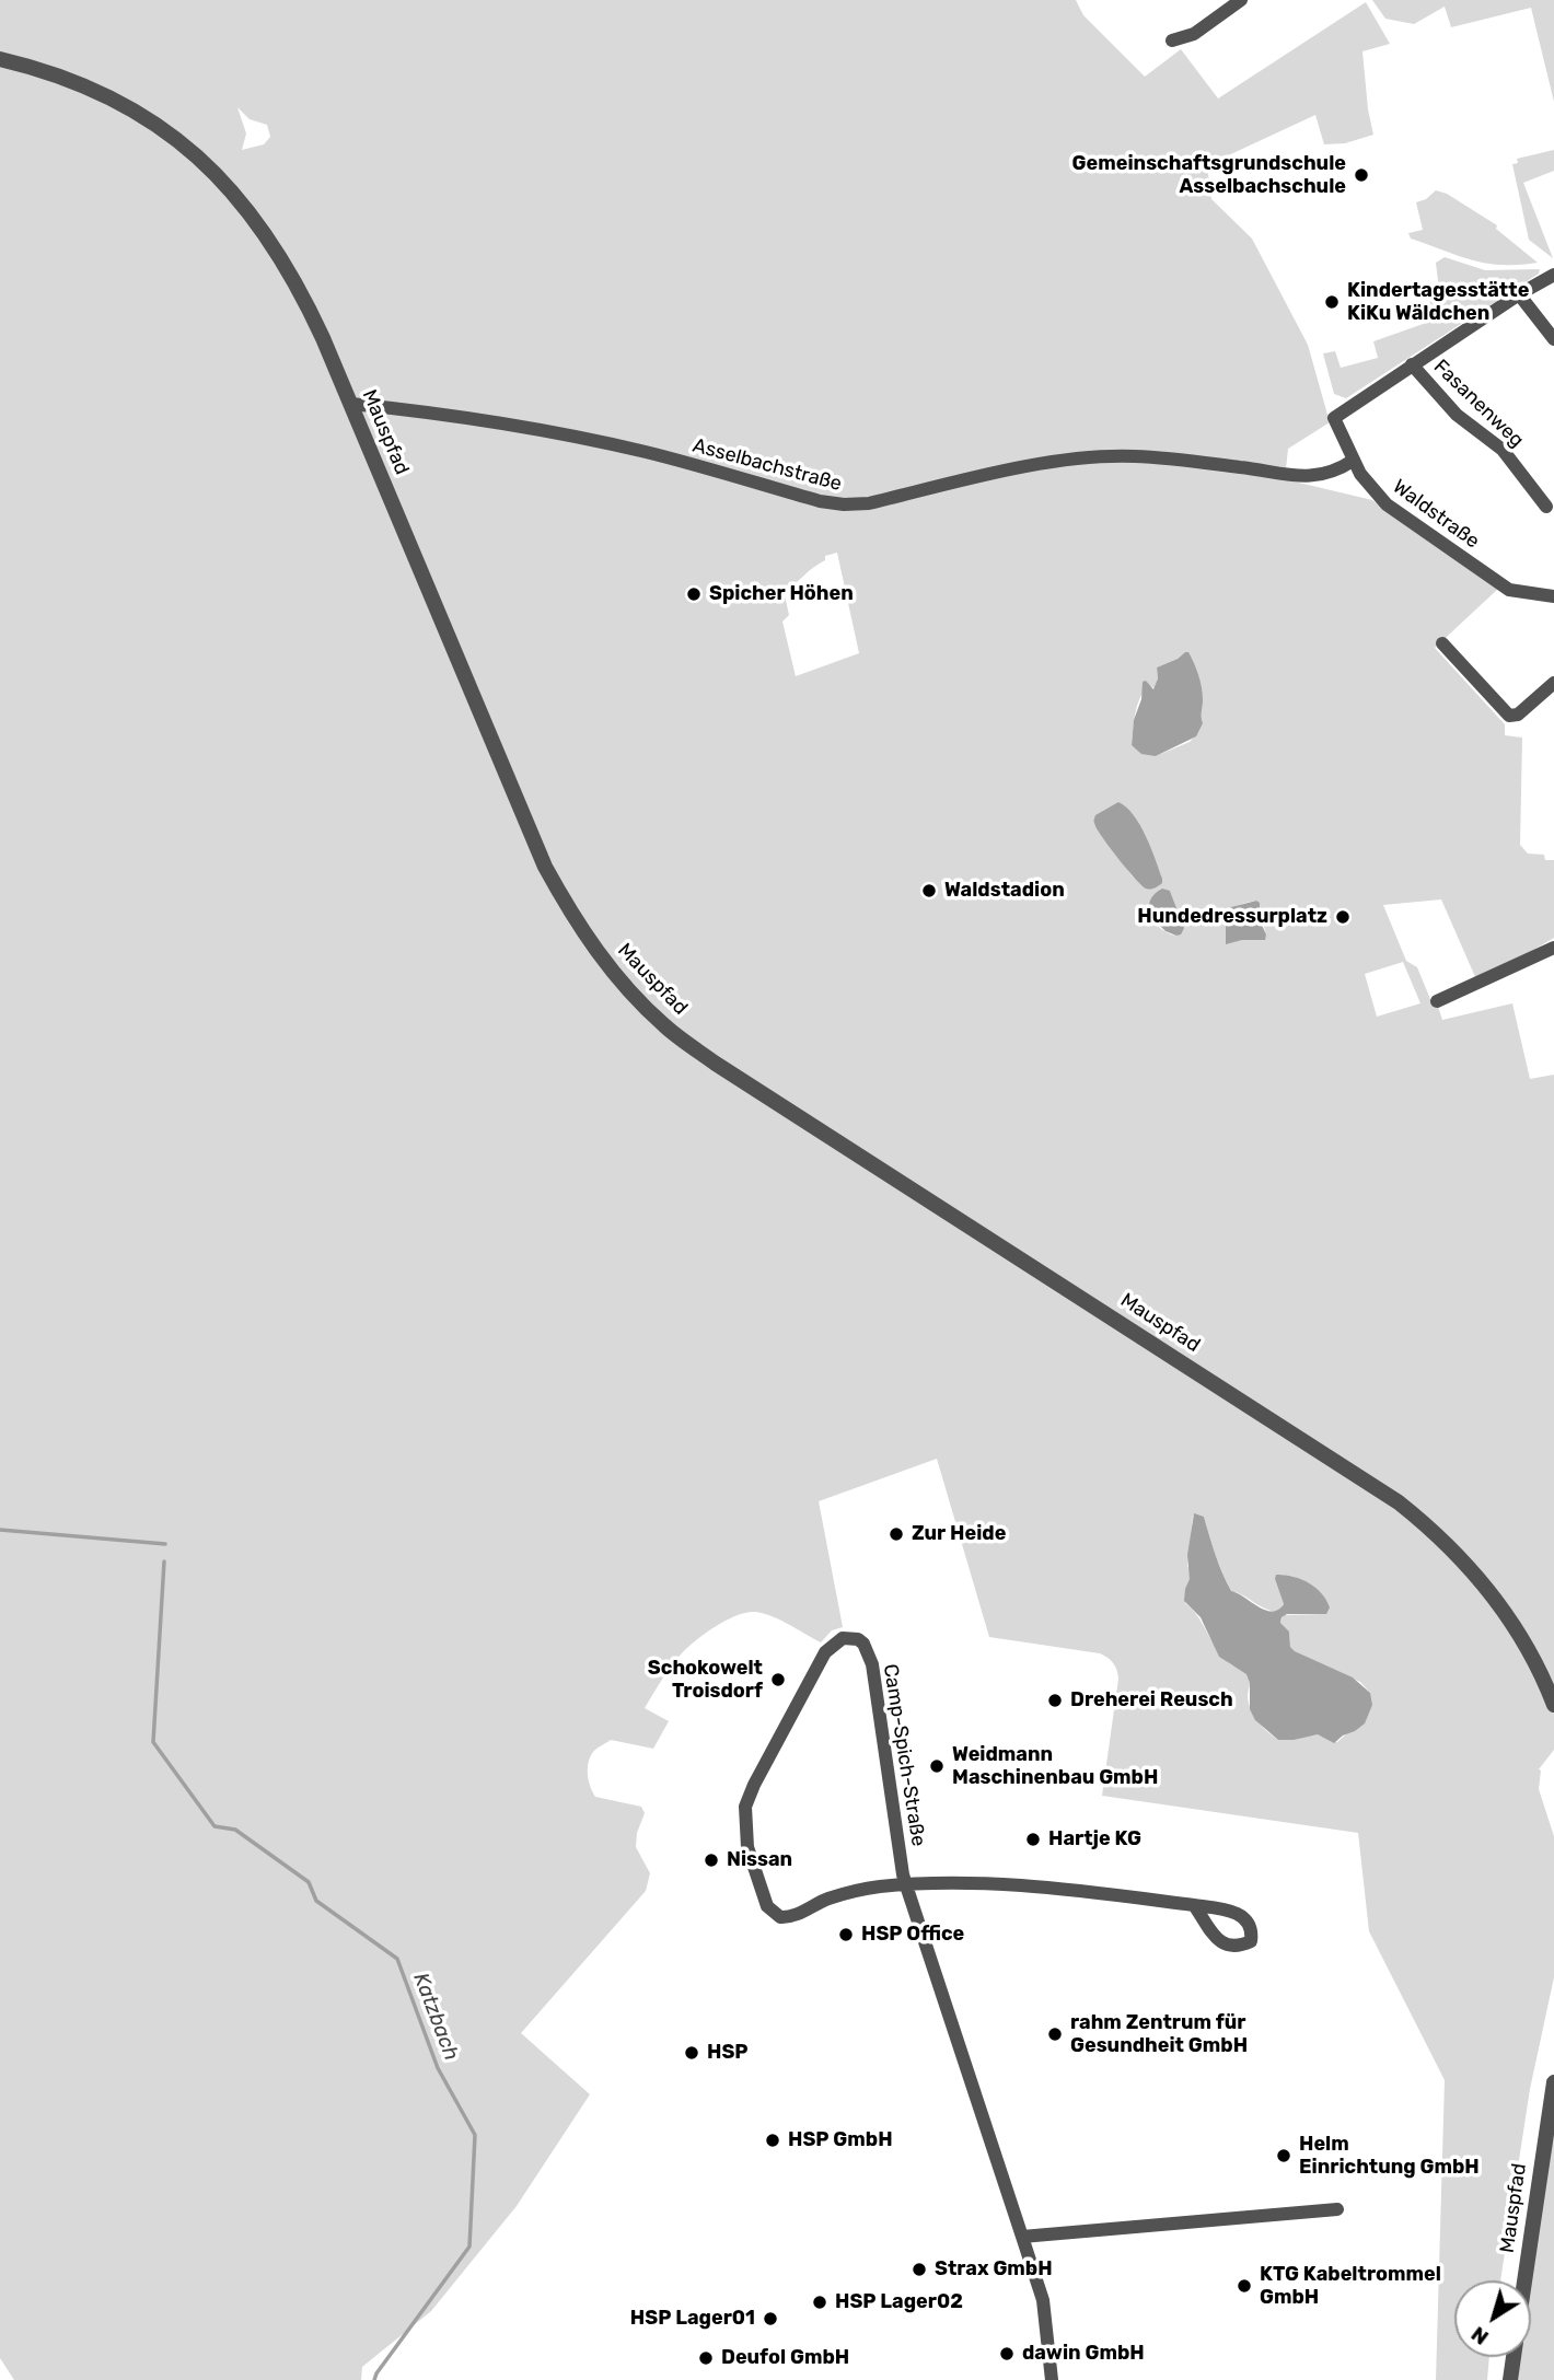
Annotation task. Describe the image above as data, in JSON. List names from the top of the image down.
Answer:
{
  "streets": {
    "street": [
      "Fasanenweg",
      "Mauspfad",
      "Asselbachstraße",
      "Waldstraße",
      "Camp-Spich-Straße"
    ]
  },
  "crossings": [
    ["Fasanenweg", "Waldstraße"],
    ["Mauspfad", "Asselbachstraße"],
    ["Asselbachstraße", "Waldstraße"]
  ],
  "water": ["Katzbach"],
  "places": [
    "Gemeinschaftsgrundschule Asselbachschule",
    "Kindertagesstätte KiKu Wäldchen",
    "Spicher Höhen",
    "Waldstadion",
    "Hundedressurplatz",
    "Zur Heide",
    "Schokowelt Troisdorf",
    "Dreherei Reusch",
    "Weidmann Maschinenbau GmbH",
    "Hartje KG",
    "Nissan",
    "HSP Office",
    "rahm Zentrum für Gesundheit GmbH",
    "HSP",
    "HSP GmbH",
    "Helm Einrichtung GmbH",
    "Strax GmbH",
    "KTG Kabeltrommel GmbH",
    "HSP Lager02",
    "HSP Lager01",
    "dawin GmbH",
    "Deufol GmbH"
  ],
  "north": "bottom left"
}
